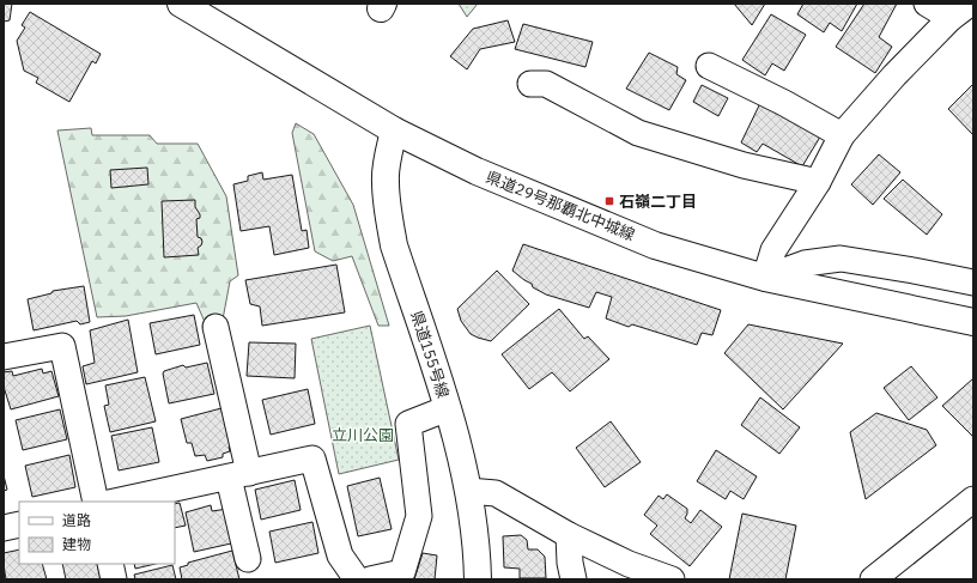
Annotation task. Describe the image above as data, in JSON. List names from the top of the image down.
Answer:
{
  "streets": {
    "main road": ["県道29号那覇北中城線", "県道155号線"]
  },
  "crossings": [
    ["県道29号那覇北中城線", "県道155号線"]
  ],
  "parks": ["立川公園"],
  "places": {
    "transit": ["石嶺二丁目"]
  },
  "legend": ["道路", "建物"]
}
